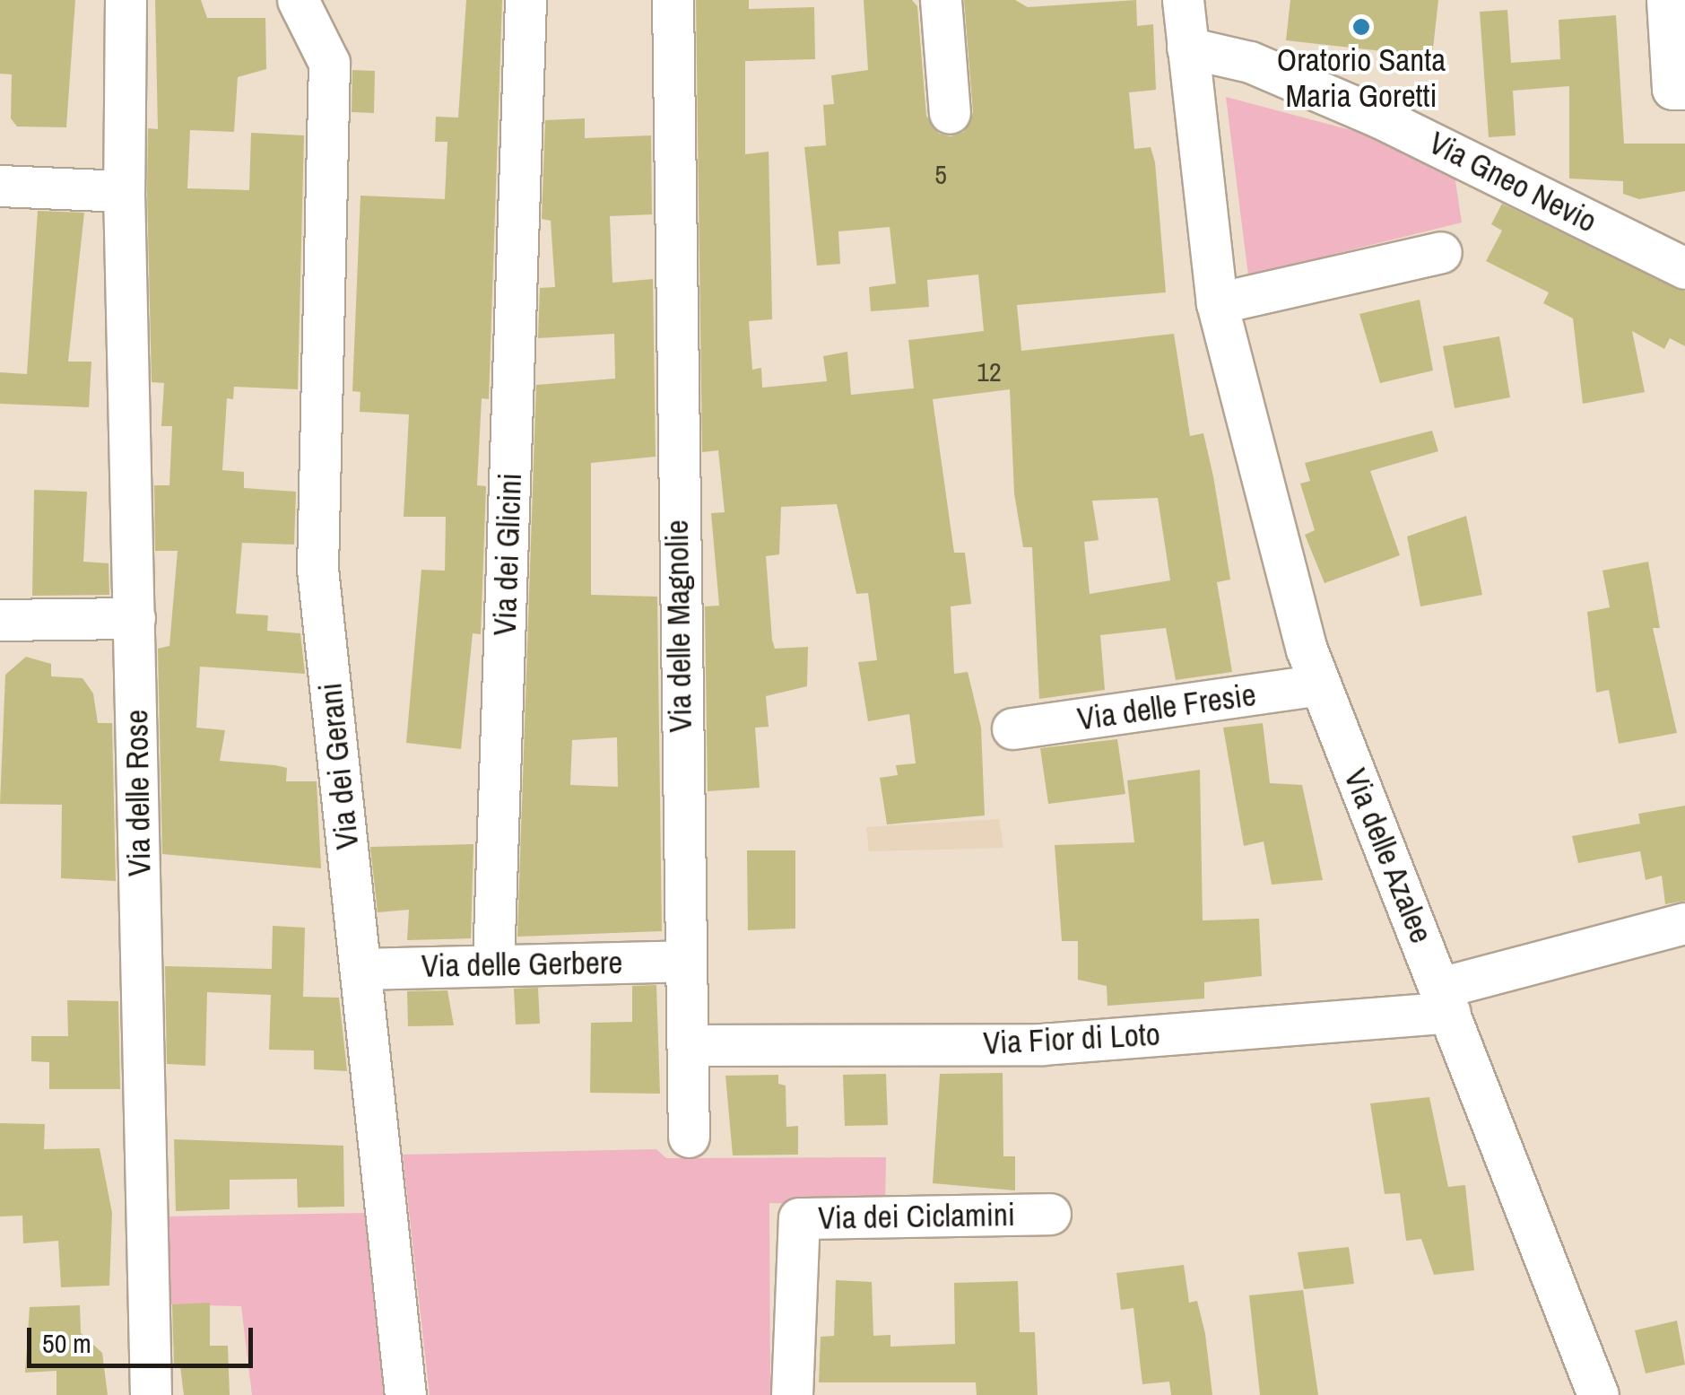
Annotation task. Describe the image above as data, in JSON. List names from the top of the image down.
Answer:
{
  "streets": {
    "street": [
      "Via Gneo Nevio",
      "Via dei Glicini",
      "Via delle Magnolie",
      "Via delle Fresie",
      "Via dei Gerani",
      "Via delle Rose",
      "Via delle Azalee",
      "Via delle Gerbere",
      "Via Fior di Loto",
      "Via dei Ciclamini"
    ]
  },
  "crossings": [
    ["Via Gneo Nevio", "Via delle Azalee"],
    ["Via dei Glicini", "Via delle Gerbere"],
    ["Via delle Magnolie", "Via delle Gerbere"],
    ["Via delle Magnolie", "Via Fior di Loto"],
    ["Via delle Fresie", "Via delle Azalee"],
    ["Via dei Gerani", "Via delle Gerbere"],
    ["Via delle Azalee", "Via Fior di Loto"]
  ],
  "places": ["Oratorio Santa Maria Goretti"],
  "house_numbers": ["5", "12"],
  "scale_bar": "50 m"
}
